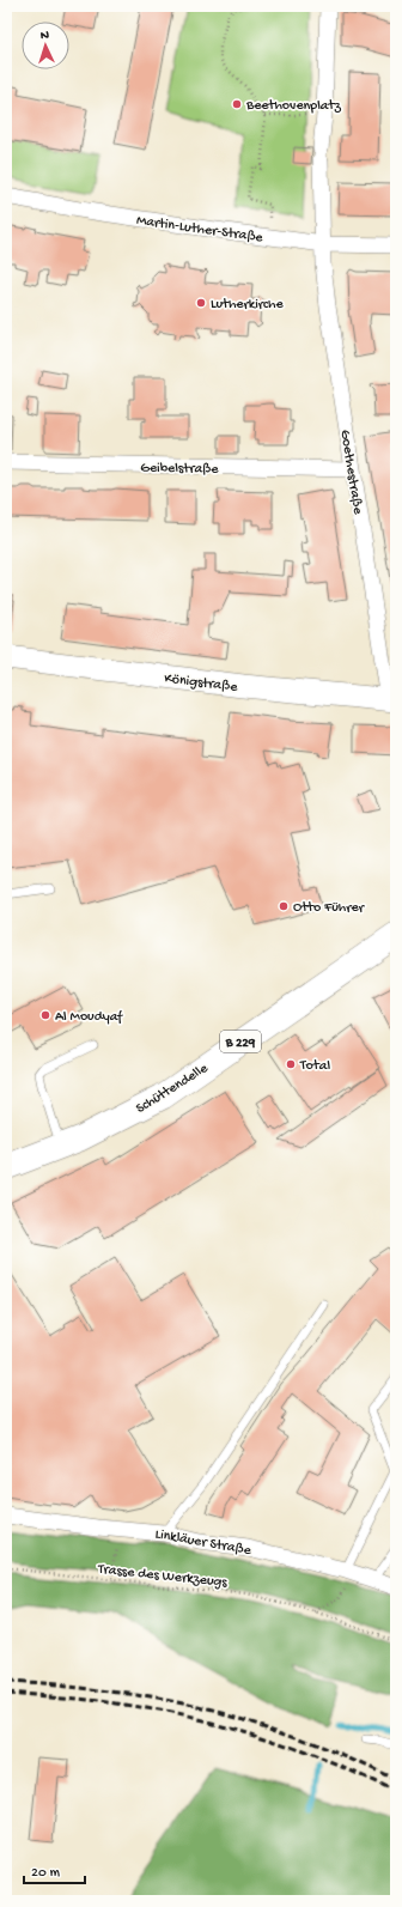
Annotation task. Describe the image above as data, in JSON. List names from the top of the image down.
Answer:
{
  "streets": {
    "main road": ["Königstraße", "B 229", "Schüttendelle"],
    "street": [
      "Martin-Luther-Straße",
      "Geibelstraße",
      "Goethestraße",
      "Linkläuer Straße"
    ],
    "path": ["Trasse des Werkzeugs"]
  },
  "crossings": [
    ["Martin-Luther-Straße", "Goethestraße"],
    ["Geibelstraße", "Goethestraße"],
    ["Goethestraße", "Königstraße"]
  ],
  "places": [
    "Beethovenplatz",
    "Lutherkirche",
    "Otto Führer",
    "Al Moudyaf",
    "Total"
  ],
  "scale_bar": "20 m",
  "north": "top"
}
